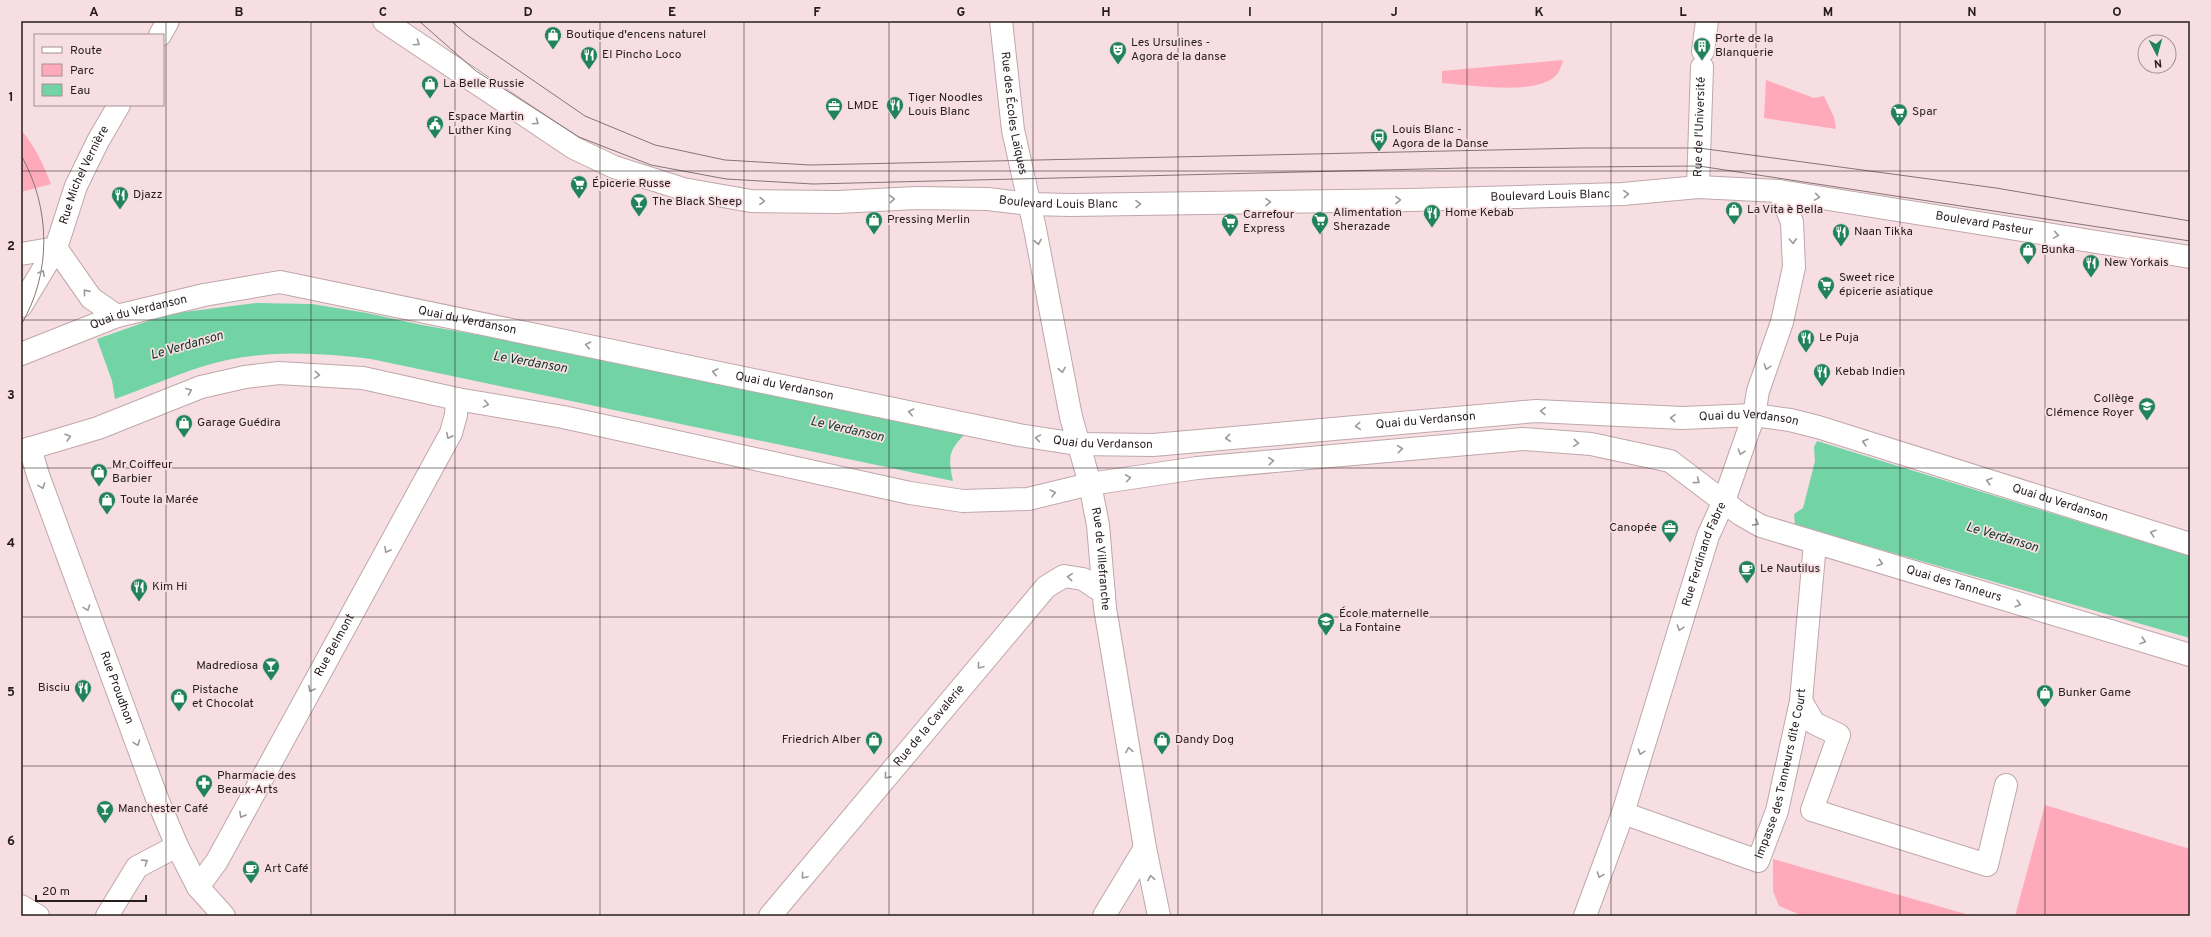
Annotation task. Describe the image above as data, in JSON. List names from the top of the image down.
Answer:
{
  "streets": {
    "street": [
      "Rue des Écoles Laïques",
      "Rue de l'Université",
      "Rue Michel Vernière",
      "Boulevard Louis Blanc",
      "Boulevard Pasteur",
      "Quai du Verdanson",
      "Rue Ferdinand Fabre",
      "Rue de Villefranche",
      "Quai des Tanneurs",
      "Rue Belmont",
      "Rue Proudhon",
      "Rue de la Cavalerie",
      "Impasse des Tanneurs dite Court"
    ]
  },
  "crossings": [
    ["Rue des Écoles Laïques", "Boulevard Louis Blanc"],
    ["Rue des Écoles Laïques", "Rue de Villefranche"],
    ["Rue de l'Université", "Boulevard Louis Blanc"],
    ["Boulevard Louis Blanc", "Boulevard Pasteur"],
    ["Boulevard Louis Blanc", "Rue Ferdinand Fabre"],
    ["Boulevard Louis Blanc", "Rue de Villefranche"],
    ["Boulevard Pasteur", "Rue Ferdinand Fabre"],
    ["Quai du Verdanson", "Rue Ferdinand Fabre"],
    ["Quai du Verdanson", "Rue de Villefranche"],
    ["Rue Ferdinand Fabre", "Quai des Tanneurs"],
    ["Rue Ferdinand Fabre", "Impasse des Tanneurs dite Court"],
    ["Rue de Villefranche", "Rue de la Cavalerie"],
    ["Quai des Tanneurs", "Impasse des Tanneurs dite Court"],
    ["Rue Belmont", "Rue Proudhon"]
  ],
  "one_way": [
    "Boulevard Louis Blanc",
    "Boulevard Pasteur",
    "Rue Ferdinand Fabre",
    "Quai des Tanneurs",
    "Rue Belmont",
    "Rue Proudhon",
    "Rue de la Cavalerie"
  ],
  "water": ["Le Verdanson"],
  "places": {
    "shop": [
      "Boutique d'encens naturel",
      "La Belle Russie",
      "La Vita è Bella",
      "Pressing Merlin",
      "Bunka",
      "Garage Guédira",
      "Mr Coiffeur Barbier",
      "Toute la Marée",
      "Bunker Game",
      "Pistache et Chocolat",
      "Friedrich Alber",
      "Dandy Dog"
    ],
    "building": ["Porte de la Blanquerie"],
    "theatre": ["Les Ursulines - Agora de la danse"],
    "restaurant": [
      "El Pincho Loco",
      "Tiger Noodles Louis Blanc",
      "Djazz",
      "Home Kebab",
      "Naan Tikka",
      "New Yorkais",
      "Le Puja",
      "Kebab Indien",
      "Kim Hi",
      "Bisciu"
    ],
    "office": ["LMDE", "Canopée"],
    "supermarket": [
      "Spar",
      "Épicerie Russe",
      "Alimentation Sherazade",
      "Carrefour Express",
      "Sweet rice épicerie asiatique"
    ],
    "public building": ["Espace Martin Luther King"],
    "bus stop": ["Louis Blanc - Agora de la Danse"],
    "bar": ["The Black Sheep", "Madrediosa", "Manchester Café"],
    "school or university": ["Collège Clémence Royer", "École maternelle La Fontaine"],
    "cafe": ["Le Nautilus", "Art Café"],
    "pharmacy": ["Pharmacie des Beaux-Arts"]
  },
  "legend": ["Route", "Parc", "Eau"],
  "scale_bar": "20 m",
  "north": "bottom",
  "grid": {
    "columns": [
      "A",
      "B",
      "C",
      "D",
      "E",
      "F",
      "G",
      "H",
      "I",
      "J",
      "K",
      "L",
      "M",
      "N",
      "O"
    ],
    "rows": [
      "1",
      "2",
      "3",
      "4",
      "5",
      "6"
    ]
  }
}
